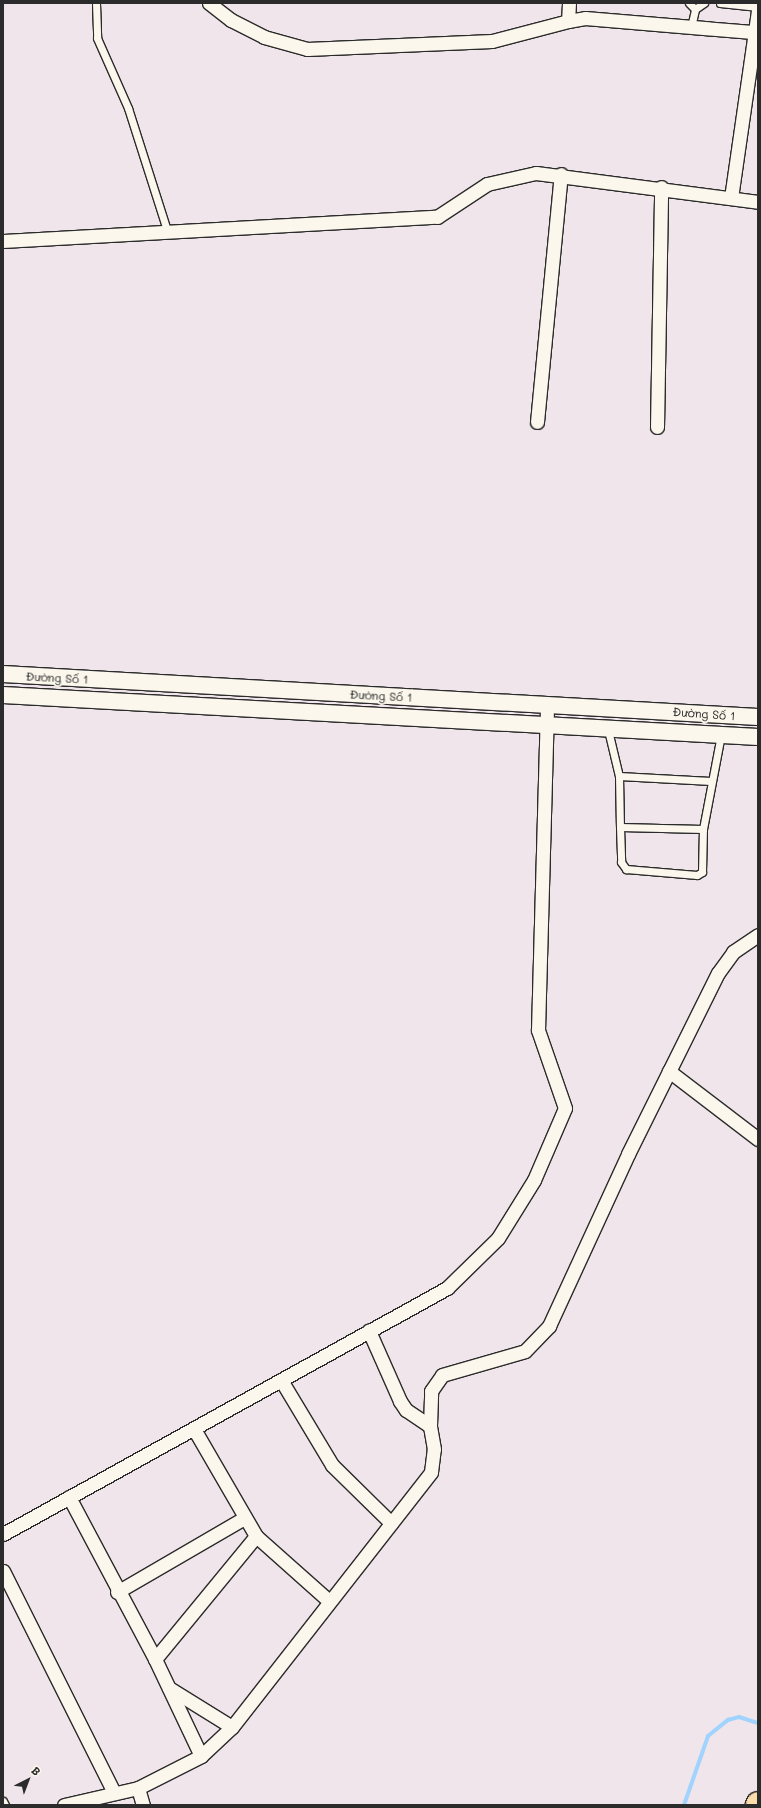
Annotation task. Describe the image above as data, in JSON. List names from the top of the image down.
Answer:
{
  "streets": {
    "street": ["Đường Số 1"]
  },
  "north": "top right"
}
